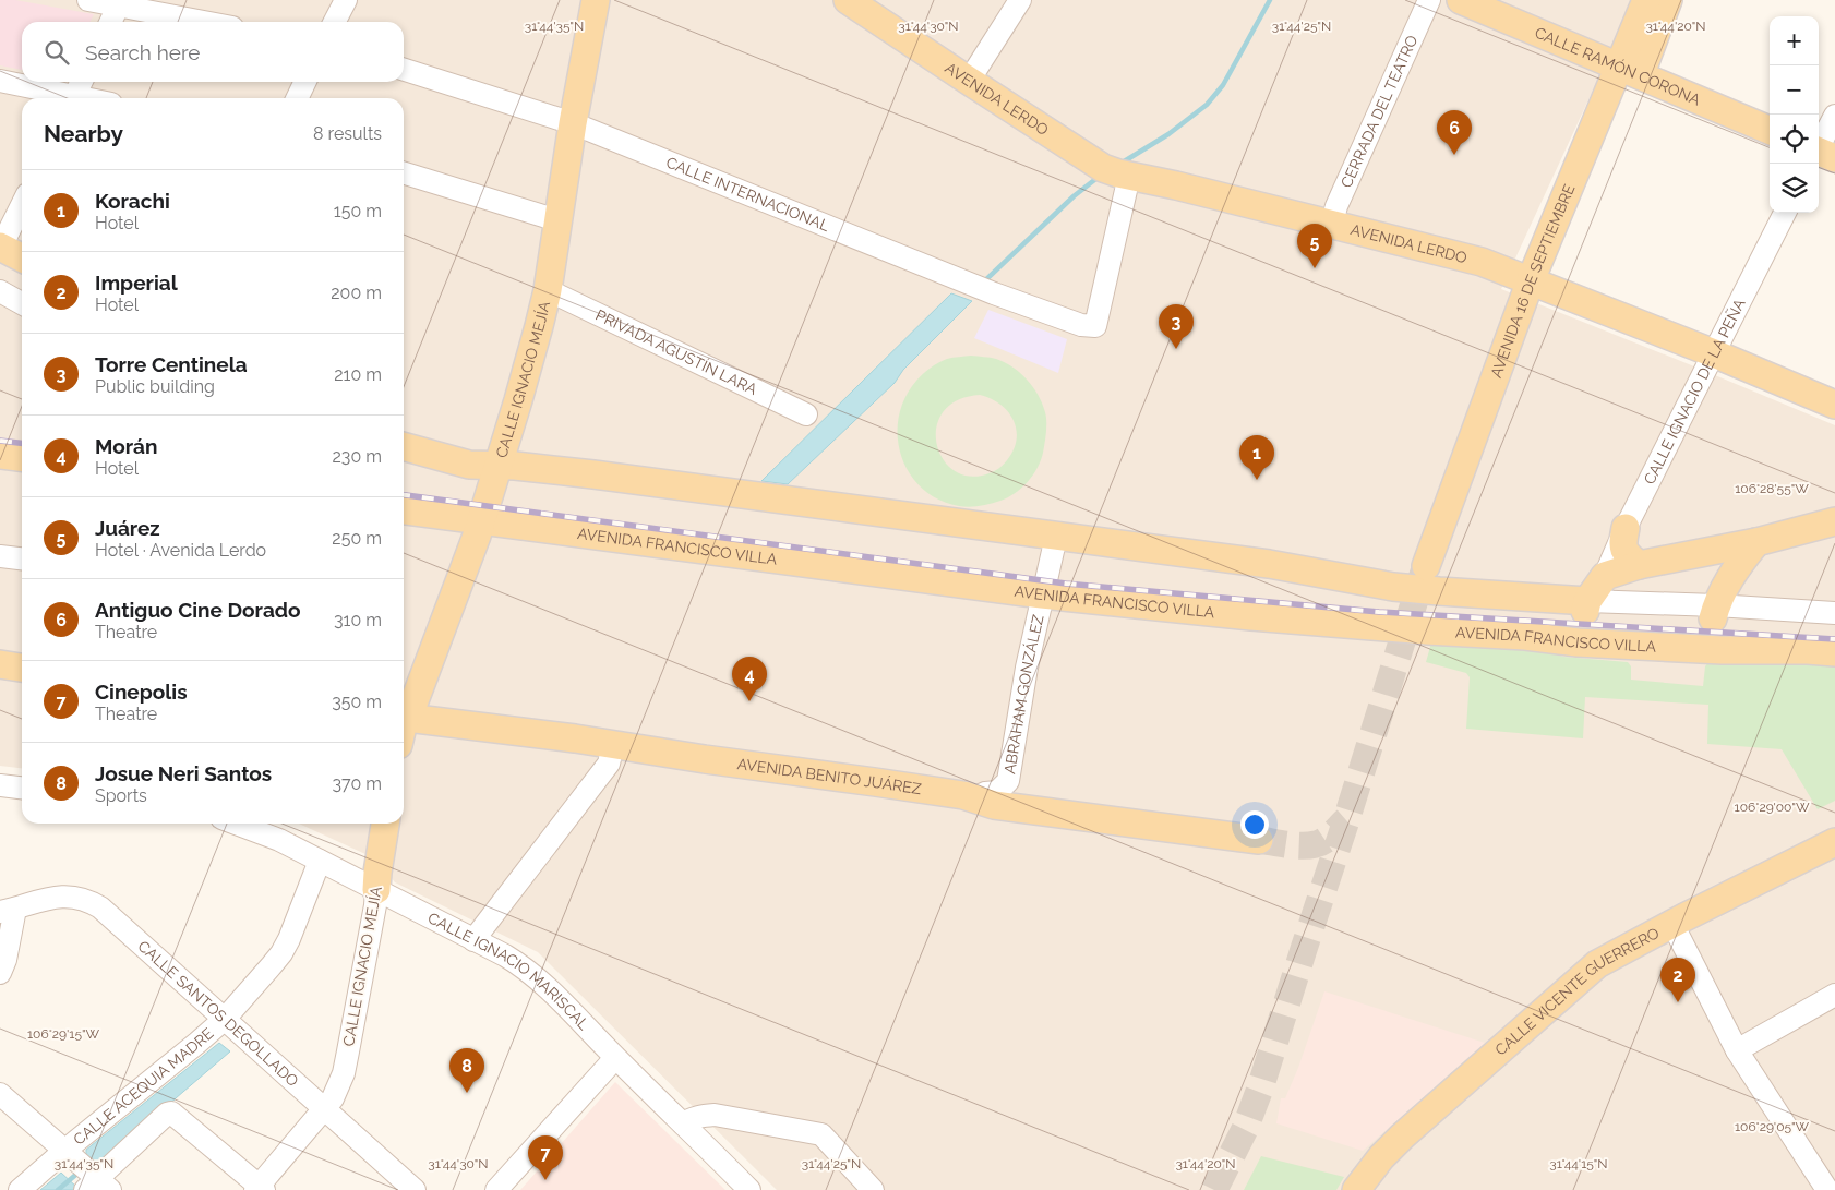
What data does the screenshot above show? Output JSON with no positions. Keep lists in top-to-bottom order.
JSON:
{
  "streets": {
    "main road": [
      "CALLE RAMÓN CORONA",
      "AVENIDA LERDO",
      "AVENIDA 16 DE SEPTIEMBRE",
      "CALLE IGNACIO MEJÍA",
      "AVENIDA FRANCISCO VILLA",
      "AVENIDA BENITO JUÁREZ",
      "CALLE VICENTE GUERRERO"
    ],
    "street": [
      "CERRADA DEL TEATRO",
      "CALLE INTERNACIONAL",
      "PRIVADA AGUSTÍN LARA",
      "CALLE IGNACIO DE LA PEÑA",
      "ABRAHAM GONZÁLEZ",
      "CALLE IGNACIO MARISCAL",
      "CALLE SANTOS DEGOLLADO",
      "CALLE ACEQUIA MADRE"
    ]
  },
  "crossings": [
    ["CALLE RAMÓN CORONA", "AVENIDA 16 DE SEPTIEMBRE"],
    ["AVENIDA LERDO", "CERRADA DEL TEATRO"],
    ["AVENIDA LERDO", "CALLE INTERNACIONAL"],
    ["AVENIDA LERDO", "AVENIDA 16 DE SEPTIEMBRE"],
    ["AVENIDA LERDO", "CALLE IGNACIO DE LA PEÑA"],
    ["CALLE INTERNACIONAL", "CALLE IGNACIO MEJÍA"],
    ["PRIVADA AGUSTÍN LARA", "CALLE IGNACIO MEJÍA"],
    ["CALLE IGNACIO MEJÍA", "AVENIDA FRANCISCO VILLA"],
    ["CALLE IGNACIO MEJÍA", "CALLE IGNACIO MARISCAL"],
    ["CALLE IGNACIO MEJÍA", "CALLE SANTOS DEGOLLADO"],
    ["AVENIDA FRANCISCO VILLA", "ABRAHAM GONZÁLEZ"],
    ["ABRAHAM GONZÁLEZ", "AVENIDA BENITO JUÁREZ"],
    ["CALLE IGNACIO MARISCAL", "CALLE ACEQUIA MADRE"],
    ["CALLE SANTOS DEGOLLADO", "CALLE ACEQUIA MADRE"]
  ],
  "page": {
    "map_buttons": ["+", "−"],
    "search": "Search here",
    "heading": ["Nearby", "8 results"],
    "pins": [
      "6",
      "5",
      "3",
      "1",
      "4",
      "2",
      "8",
      "7"
    ],
    "list": [
      {
        "mark": "1",
        "name": "Korachi",
        "note": "Hotel",
        "value": "150 m"
      },
      {
        "mark": "2",
        "name": "Imperial",
        "note": "Hotel",
        "value": "200 m"
      },
      {
        "mark": "3",
        "name": "Torre Centinela",
        "note": "Public building",
        "value": "210 m"
      },
      {
        "mark": "4",
        "name": "Morán",
        "note": "Hotel",
        "value": "230 m"
      },
      {
        "mark": "5",
        "name": "Juárez",
        "note": "Hotel · Avenida Lerdo",
        "value": "250 m"
      },
      {
        "mark": "6",
        "name": "Antiguo Cine Dorado",
        "note": "Theatre",
        "value": "310 m"
      },
      {
        "mark": "7",
        "name": "Cinepolis",
        "note": "Theatre",
        "value": "350 m"
      },
      {
        "mark": "8",
        "name": "Josue Neri Santos",
        "note": "Sports",
        "value": "370 m"
      }
    ]
  },
  "coordinates": [
    "31°44'35\"N",
    "31°44'30\"N",
    "31°44'25\"N",
    "31°44'20\"N",
    "106°28'55\"W",
    "106°29'00\"W",
    "106°29'15\"W",
    "106°29'05\"W",
    "31°44'15\"N"
  ]
}
